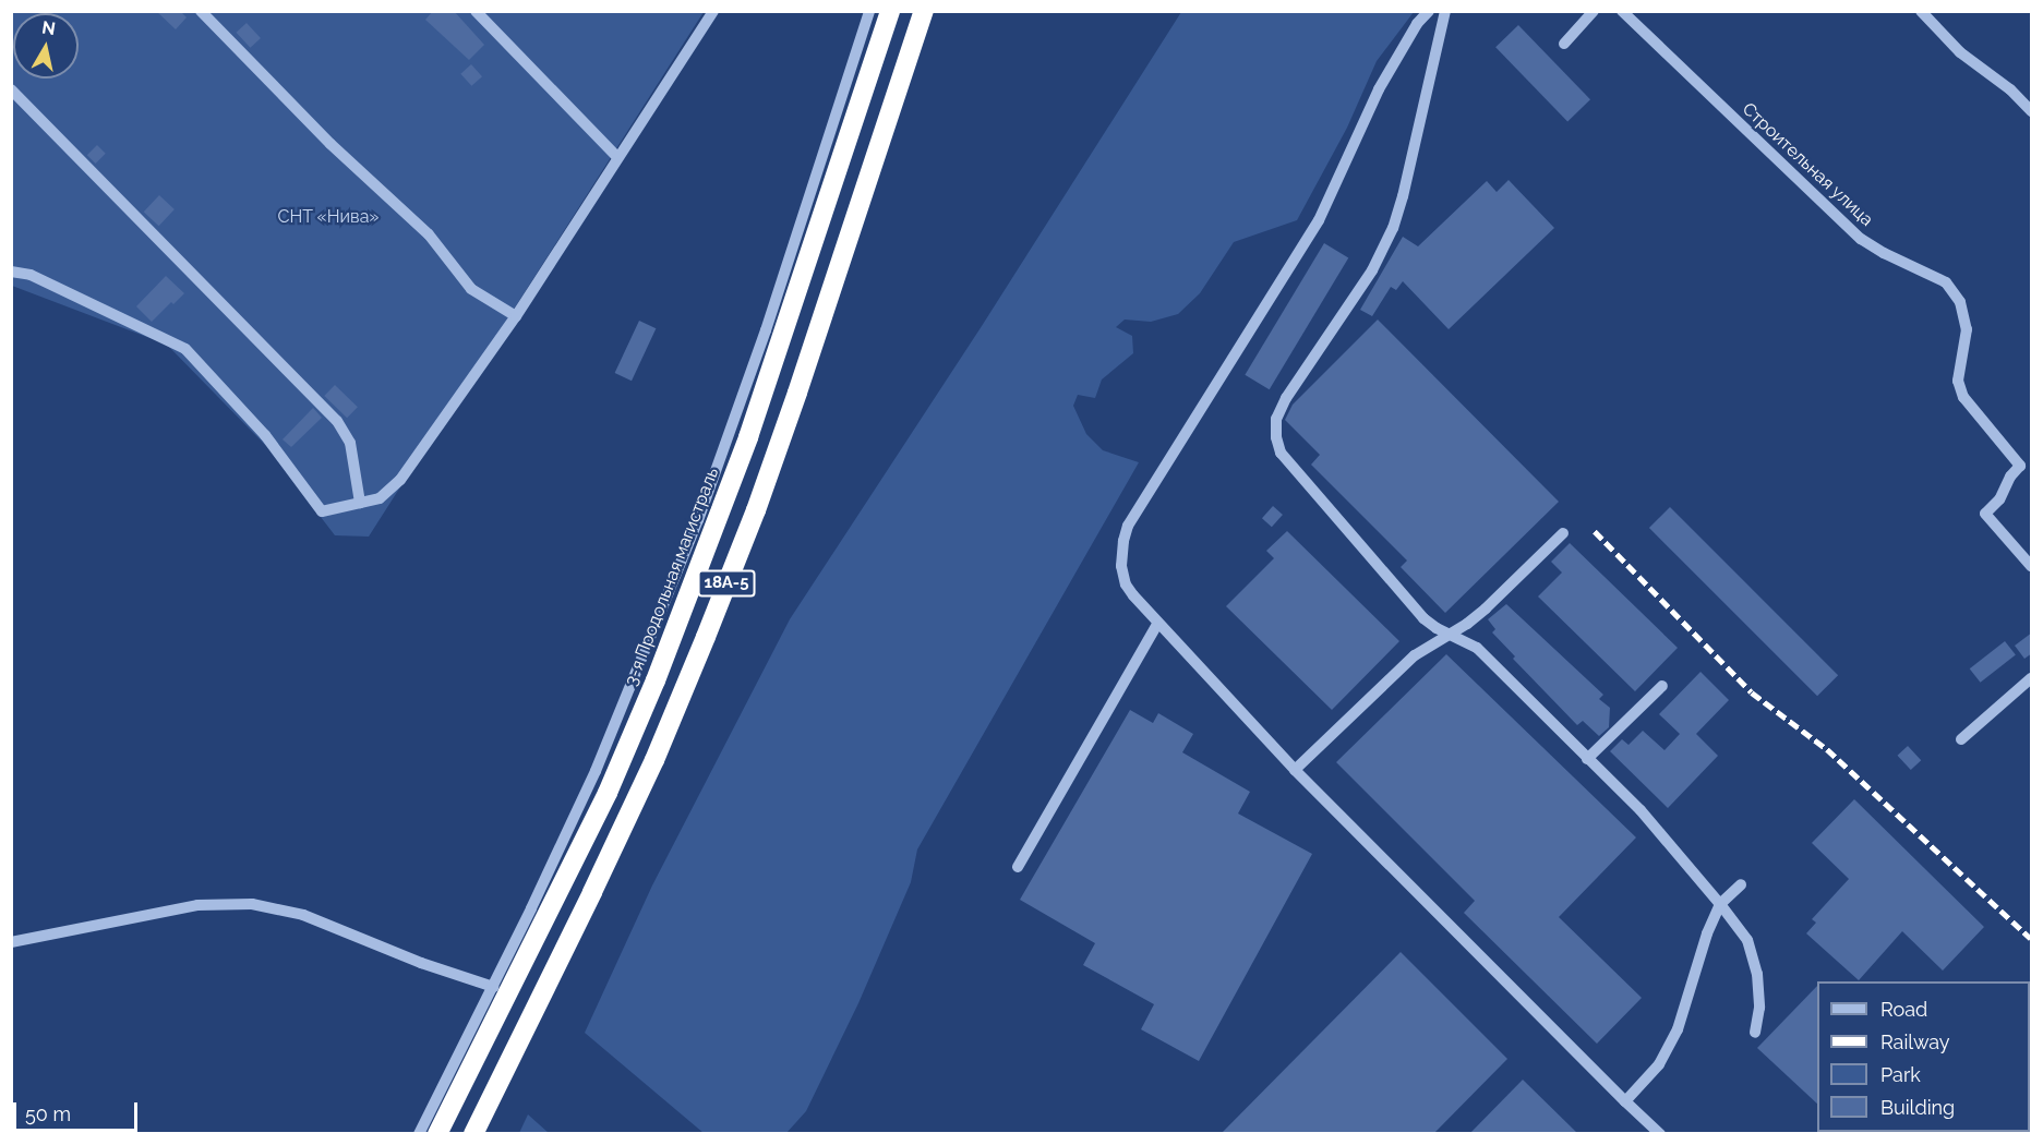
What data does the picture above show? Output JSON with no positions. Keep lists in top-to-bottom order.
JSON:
{
  "streets": {
    "highway": ["3-я Продольная магистраль", "18А-5"],
    "street": ["Строительная улица"]
  },
  "parks": ["СНТ «Нива»"],
  "legend": [
    "Road",
    "Railway",
    "Park",
    "Building"
  ],
  "scale_bar": "50 m",
  "north": "top"
}
